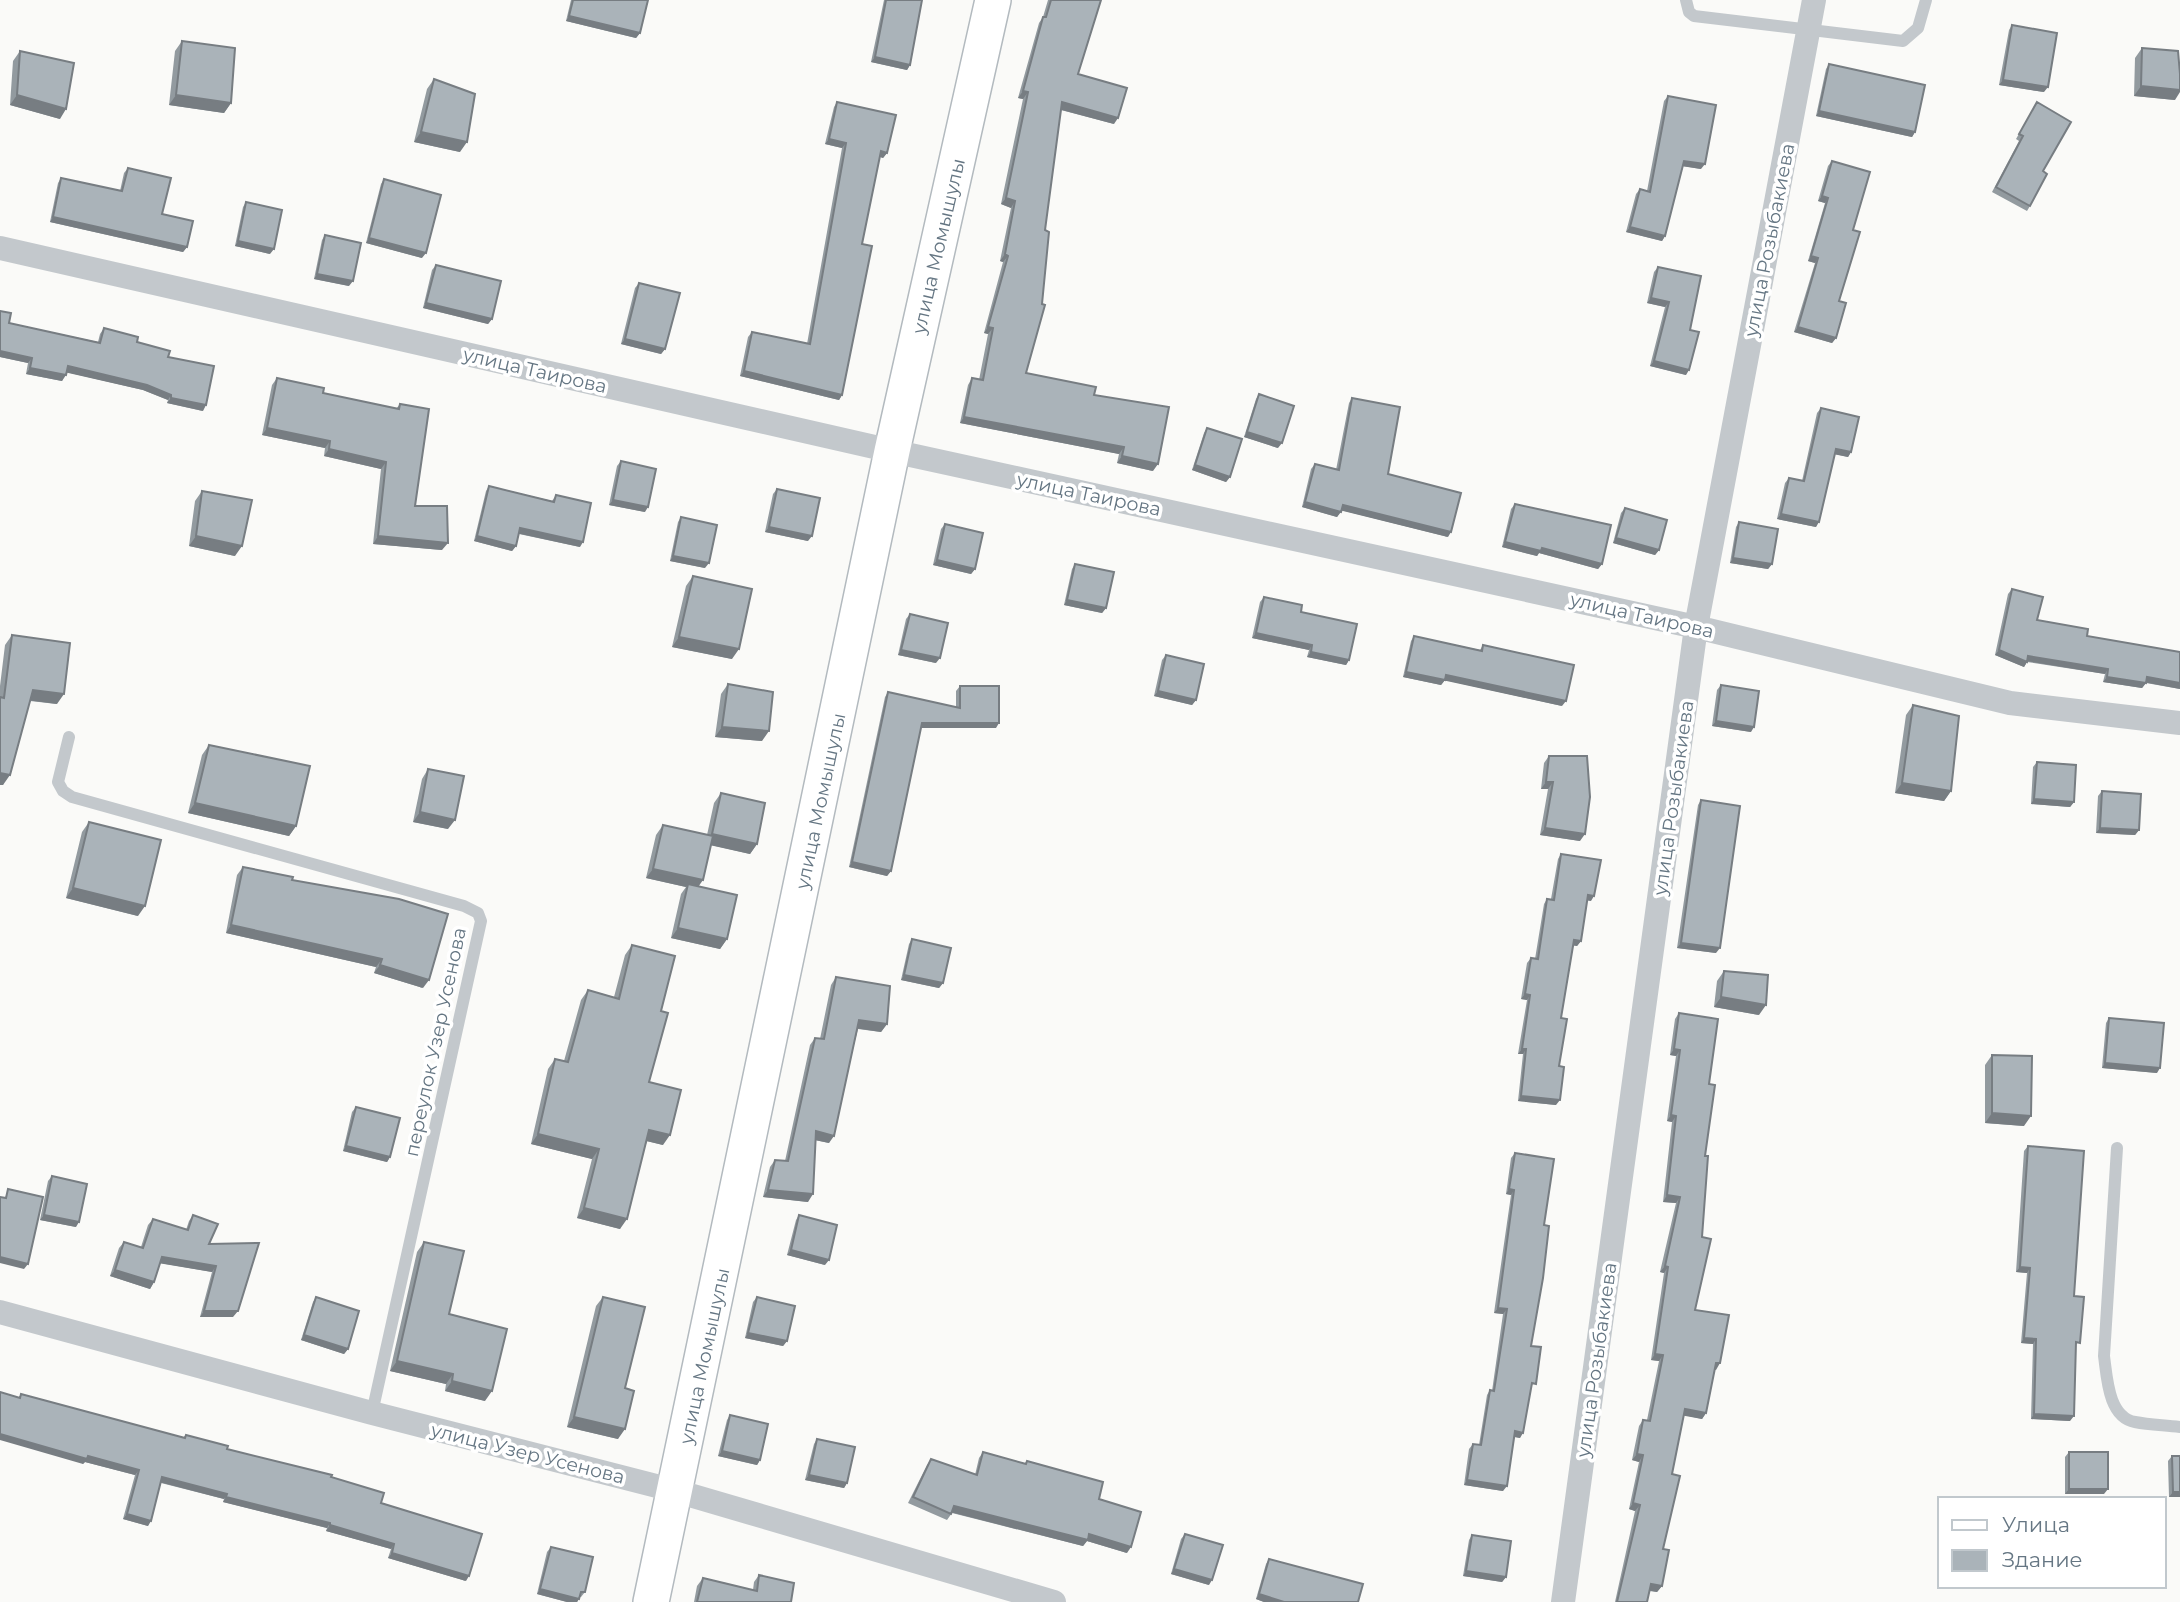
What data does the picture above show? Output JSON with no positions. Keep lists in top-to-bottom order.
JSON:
{
  "streets": {
    "street": [
      "улица Розыбакиева",
      "улица Момышулы",
      "улица Таирова",
      "улица Узер Усенова"
    ],
    "lane": ["переулок Узер Усенова"]
  },
  "crossings": [
    ["улица Розыбакиева", "улица Таирова"],
    ["улица Момышулы", "улица Таирова"],
    ["улица Момышулы", "улица Узер Усенова"],
    ["переулок Узер Усенова", "улица Узер Усенова"]
  ],
  "legend": ["Улица", "Здание"]
}
